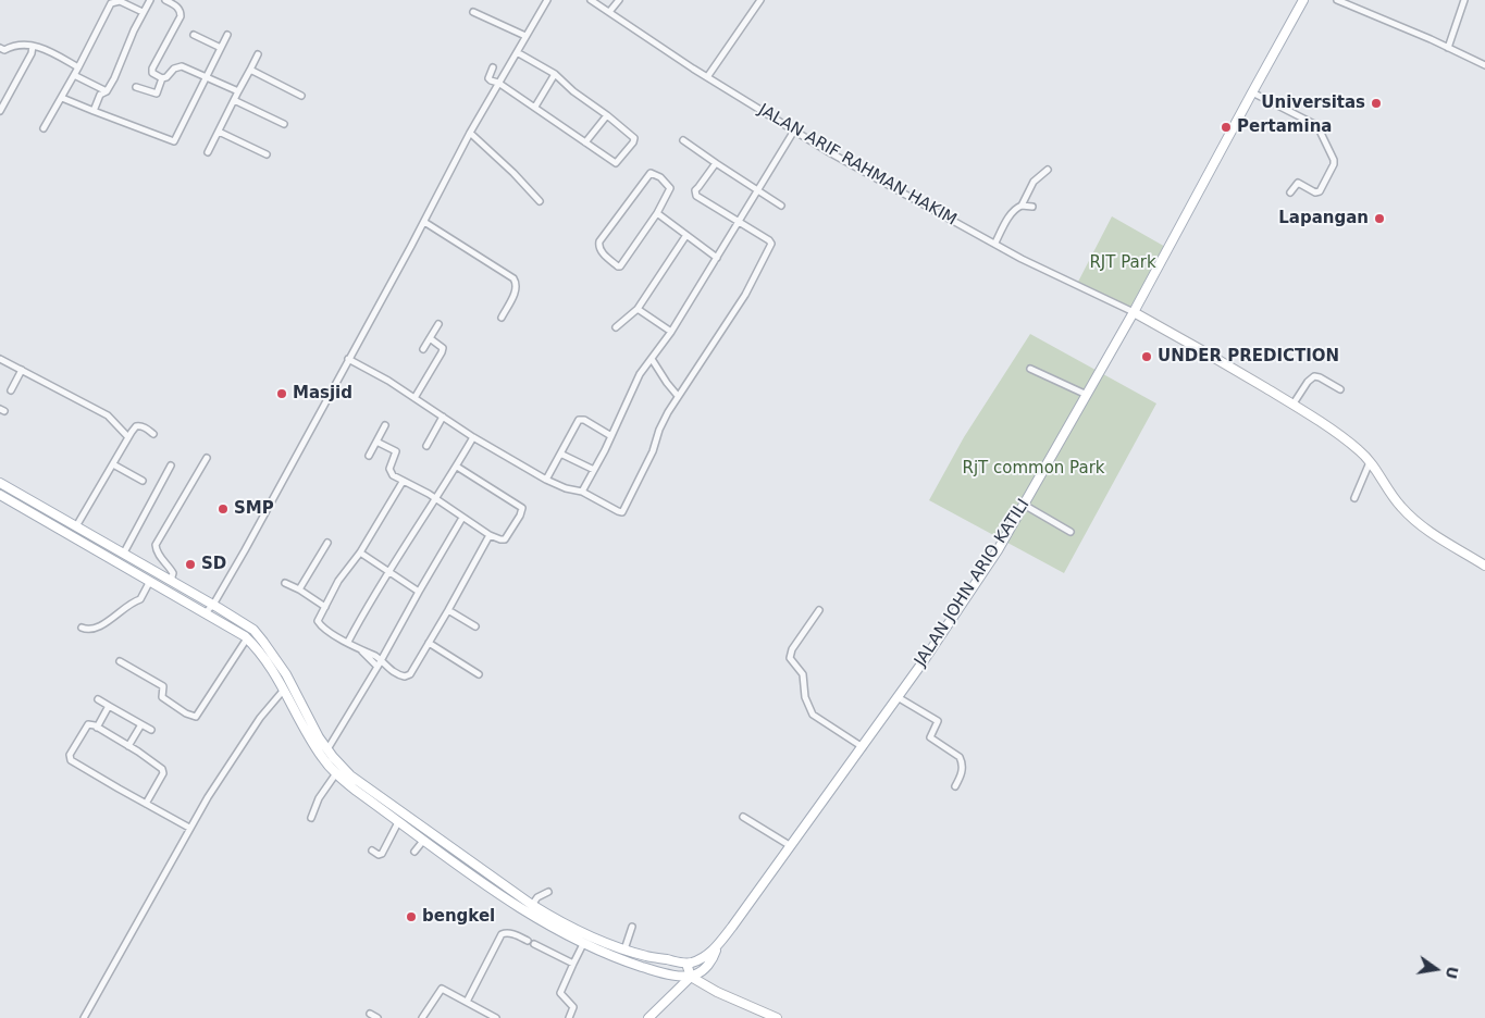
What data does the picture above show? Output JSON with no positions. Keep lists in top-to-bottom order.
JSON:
{
  "streets": {
    "main road": ["JALAN JOHN ARIO KATILI"],
    "street": ["JALAN ARIF RAHMAN HAKIM"]
  },
  "crossings": [
    ["JALAN ARIF RAHMAN HAKIM", "JALAN JOHN ARIO KATILI"]
  ],
  "parks": ["RJT Park", "RjT common Park"],
  "places": [
    "Universitas",
    "Pertamina",
    "Lapangan",
    "UNDER PREDICTION",
    "Masjid",
    "SMP",
    "SD",
    "bengkel"
  ],
  "north": "right"
}
